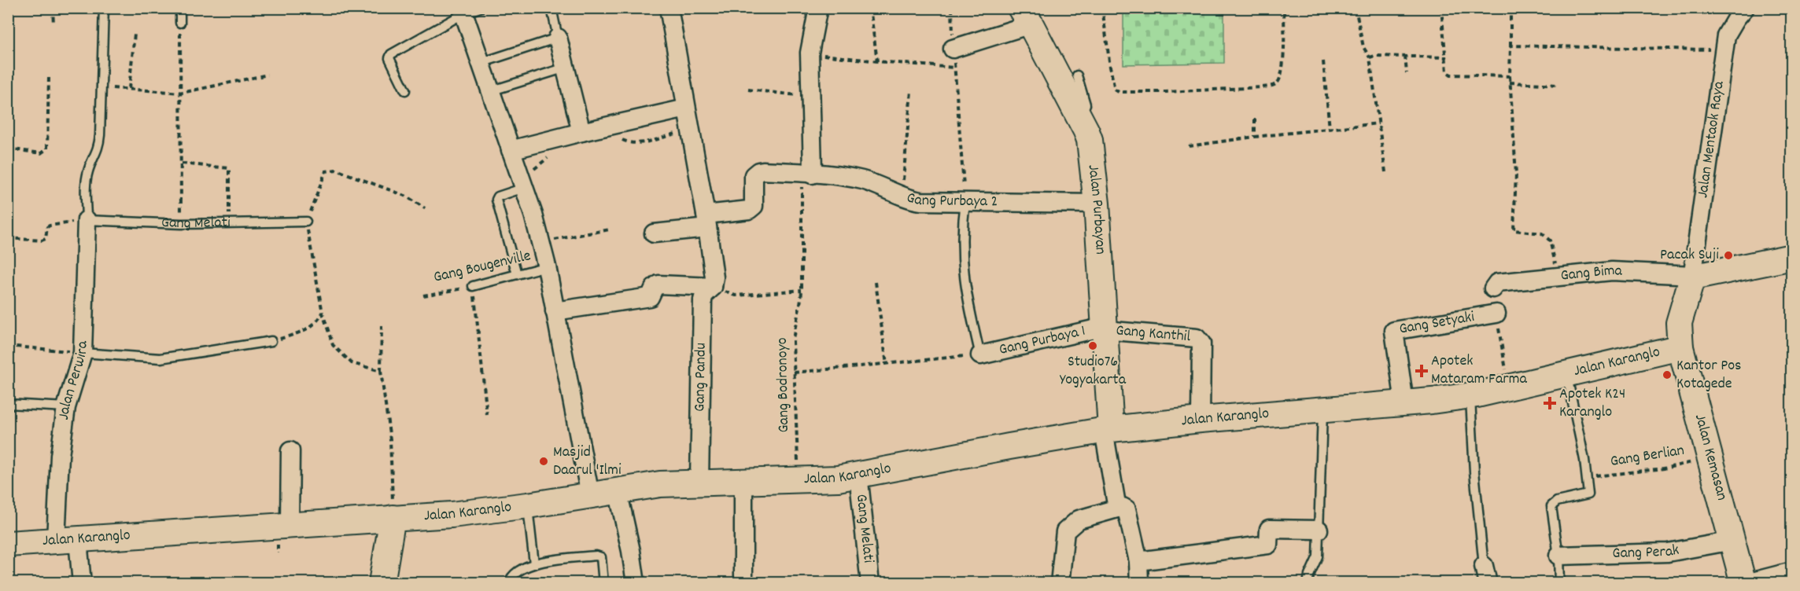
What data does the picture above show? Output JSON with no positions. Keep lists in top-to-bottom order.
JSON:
{
  "streets": {
    "street": [
      "Jalan Mentaok Raya",
      "Gang Purbaya 2",
      "Jalan Purbayan",
      "Gang Melati",
      "Gang Bima",
      "Gang Setyaki",
      "Gang Kanthil",
      "Gang Purbaya 1",
      "Jalan Karanglo",
      "Gang Pandu",
      "Jalan Perwira",
      "Jalan Kemasan",
      "Gang Perak"
    ],
    "lane": ["Gang Bougenville"],
    "path": ["Gang Bodronoyo", "Gang Berlian"]
  },
  "crossings": [
    ["Jalan Mentaok Raya", "Gang Bima"],
    ["Jalan Mentaok Raya", "Jalan Kemasan"],
    ["Gang Purbaya 2", "Jalan Purbayan"],
    ["Gang Purbaya 2", "Gang Bodronoyo"],
    ["Jalan Purbayan", "Gang Kanthil"],
    ["Jalan Purbayan", "Gang Purbaya 1"],
    ["Jalan Purbayan", "Jalan Karanglo"],
    ["Gang Melati", "Jalan Karanglo"],
    ["Gang Melati", "Jalan Perwira"],
    ["Gang Bima", "Jalan Kemasan"],
    ["Gang Setyaki", "Jalan Karanglo"],
    ["Gang Kanthil", "Gang Purbaya 1"],
    ["Gang Kanthil", "Jalan Karanglo"],
    ["Jalan Karanglo", "Gang Pandu"],
    ["Jalan Karanglo", "Jalan Perwira"],
    ["Jalan Karanglo", "Gang Bodronoyo"],
    ["Jalan Karanglo", "Jalan Kemasan"],
    ["Gang Berlian", "Jalan Kemasan"],
    ["Jalan Kemasan", "Gang Perak"]
  ],
  "places": {
    "other": [
      "Pacak Suji",
      "Studio76 Yogyakarta",
      "Kantor Pos Kotagede",
      "Masjid Daarul 'Ilmi"
    ],
    "health": ["Apotek Mataram Farma", "Apotek K24 Karanglo"]
  }
}
